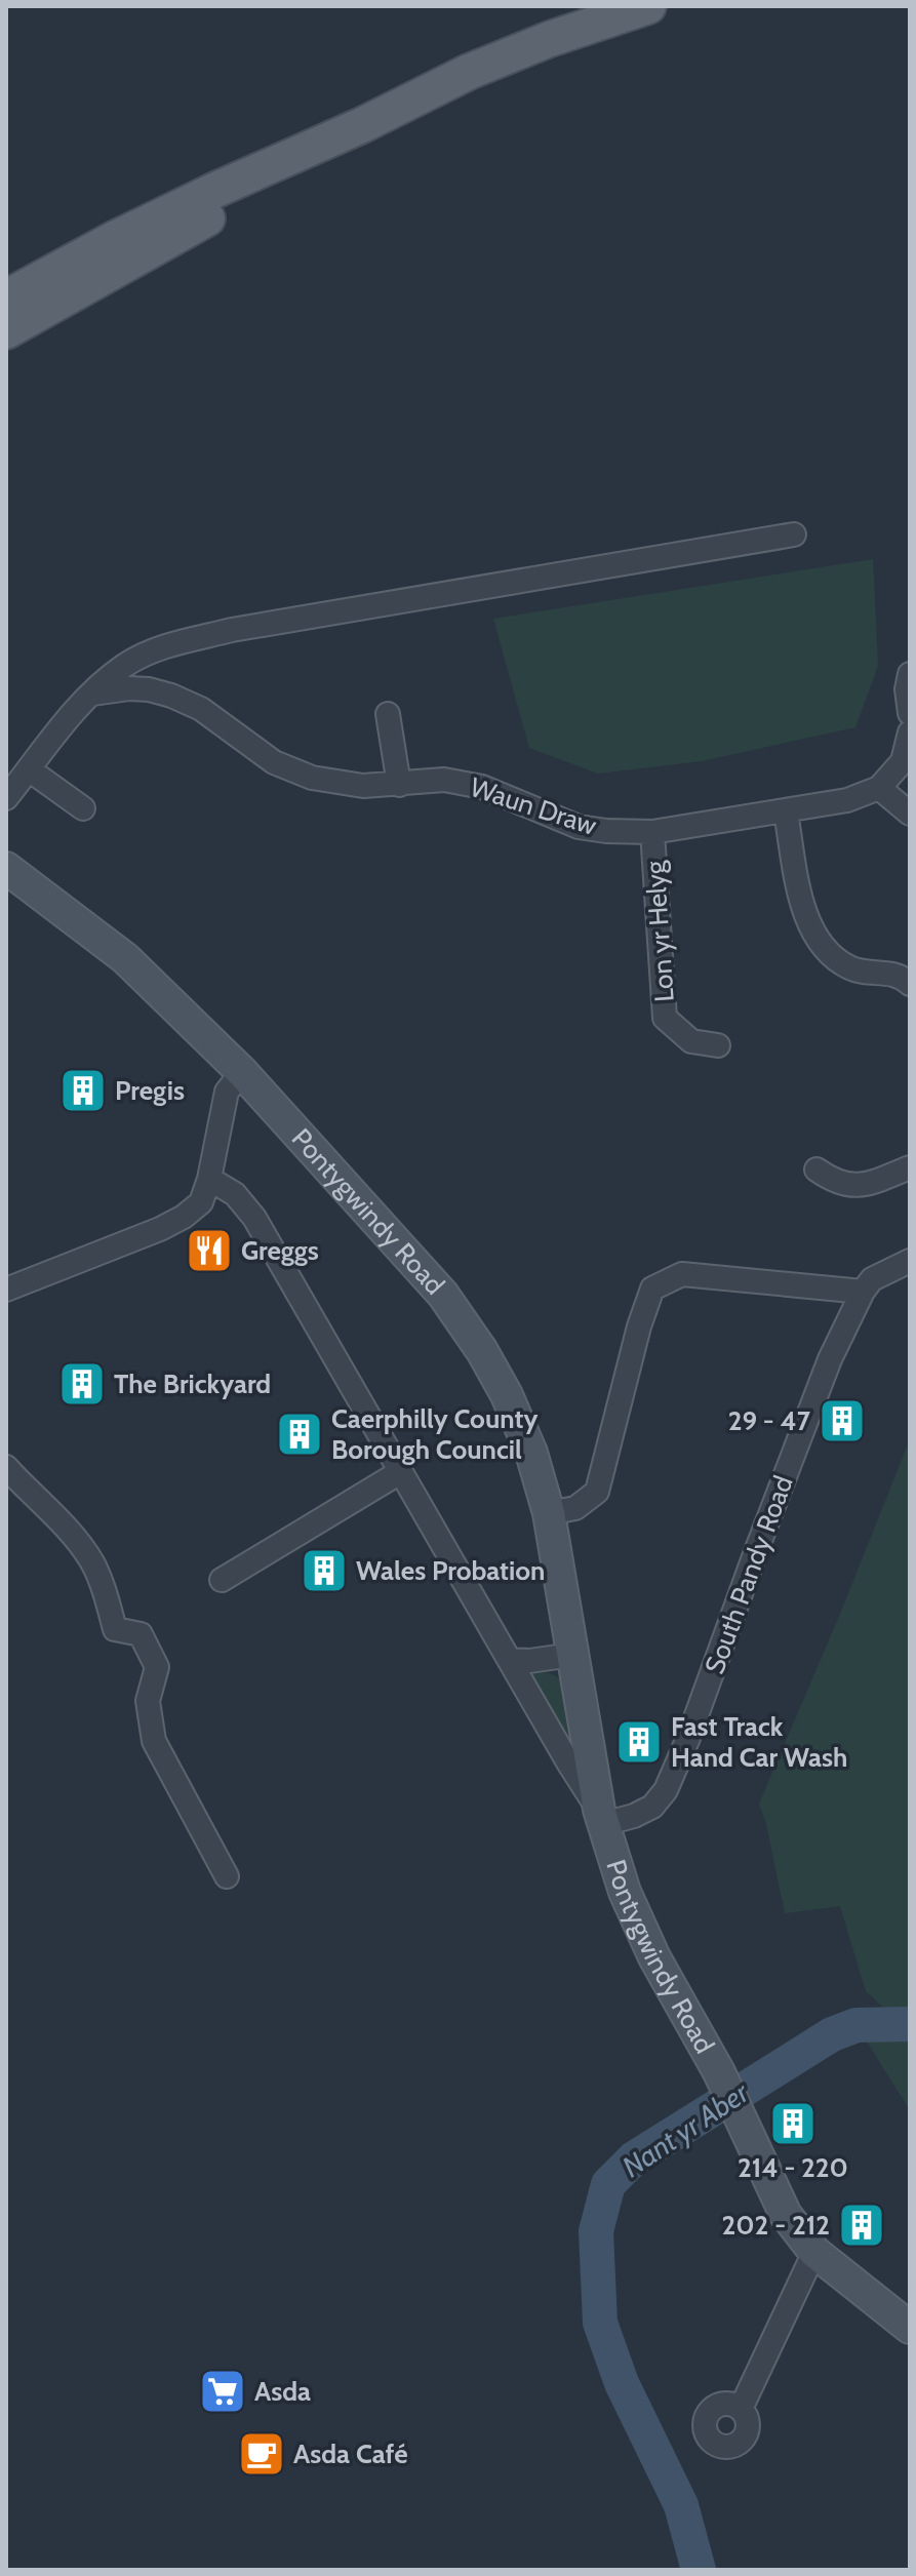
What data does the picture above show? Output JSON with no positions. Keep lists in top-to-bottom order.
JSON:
{
  "streets": {
    "main road": ["Pontygwindy Road"],
    "street": ["Waun Draw", "Lon yr Helyg", "South Pandy Road"]
  },
  "crossings": [
    ["Waun Draw", "Lon yr Helyg"],
    ["Pontygwindy Road", "South Pandy Road"]
  ],
  "water": ["Nant yr Aber"],
  "places": {
    "building": [
      "Pregis",
      "The Brickyard",
      "29 - 47",
      "Caerphilly County Borough Council",
      "Wales Probation",
      "Fast Track Hand Car Wash",
      "214 - 220",
      "202 - 212"
    ],
    "restaurant": ["Greggs"],
    "supermarket": ["Asda"],
    "cafe": ["Asda Café"]
  }
}
